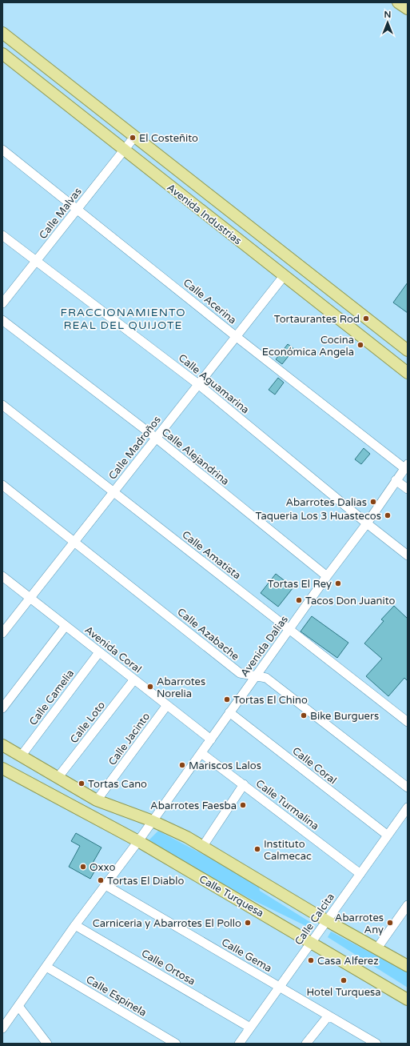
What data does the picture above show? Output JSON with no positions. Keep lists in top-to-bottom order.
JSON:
{
  "streets": {
    "main road": ["Avenida Industrias", "Calle Turquesa"],
    "street": [
      "Calle Malvas",
      "Calle Acerina",
      "Calle Aguamarina",
      "Calle Madroños",
      "Calle Alejandrina",
      "Calle Amatista",
      "Calle Azabache",
      "Avenida Dalias",
      "Avenida Coral",
      "Calle Camelia",
      "Calle Loto",
      "Calle Jacinto",
      "Calle Coral",
      "Calle Turmalina",
      "Calle Calcita",
      "Calle Gema",
      "Calle Ortosa",
      "Calle Espinela"
    ]
  },
  "crossings": [
    ["Calle Malvas", "Avenida Industrias"],
    ["Calle Malvas", "Calle Acerina"],
    ["Calle Malvas", "Calle Aguamarina"],
    ["Avenida Industrias", "Calle Madroños"],
    ["Calle Acerina", "Calle Madroños"],
    ["Calle Acerina", "Avenida Dalias"],
    ["Calle Aguamarina", "Calle Madroños"],
    ["Calle Aguamarina", "Avenida Dalias"],
    ["Calle Madroños", "Calle Alejandrina"],
    ["Calle Madroños", "Calle Amatista"],
    ["Calle Madroños", "Calle Azabache"],
    ["Calle Madroños", "Avenida Coral"],
    ["Calle Alejandrina", "Avenida Dalias"],
    ["Calle Amatista", "Avenida Dalias"],
    ["Calle Azabache", "Avenida Dalias"],
    ["Avenida Dalias", "Avenida Coral"],
    ["Avenida Dalias", "Calle Coral"],
    ["Avenida Dalias", "Calle Turmalina"],
    ["Avenida Dalias", "Calle Turquesa"],
    ["Avenida Dalias", "Calle Gema"],
    ["Avenida Dalias", "Calle Ortosa"],
    ["Avenida Dalias", "Calle Espinela"],
    ["Avenida Coral", "Calle Camelia"],
    ["Avenida Coral", "Calle Loto"],
    ["Avenida Coral", "Calle Jacinto"],
    ["Calle Coral", "Calle Calcita"],
    ["Calle Turmalina", "Calle Calcita"],
    ["Calle Turquesa", "Calle Calcita"],
    ["Calle Calcita", "Calle Gema"],
    ["Calle Calcita", "Calle Ortosa"]
  ],
  "districts": ["FRACCIONAMIENTO REAL DEL QUIJOTE"],
  "places": [
    "El Costeñito",
    "Tortaurantes Rod",
    "Cocina Económica Angela",
    "Abarrotes Dalias",
    "Taqueria Los 3 Huastecos",
    "Tortas El Rey",
    "Tacos Don Juanito",
    "Abarrotes Norelia",
    "Tortas El Chino",
    "Bike Burguers",
    "Mariscos Lalos",
    "Tortas Cano",
    "Abarrotes Faesba",
    "Instituto Calmecac",
    "Oxxo",
    "Tortas El Diablo",
    "Carniceria y Abarrotes El Pollo",
    "Abarrotes Any",
    "Casa Alferez",
    "Hotel Turquesa"
  ],
  "north": "top"
}
